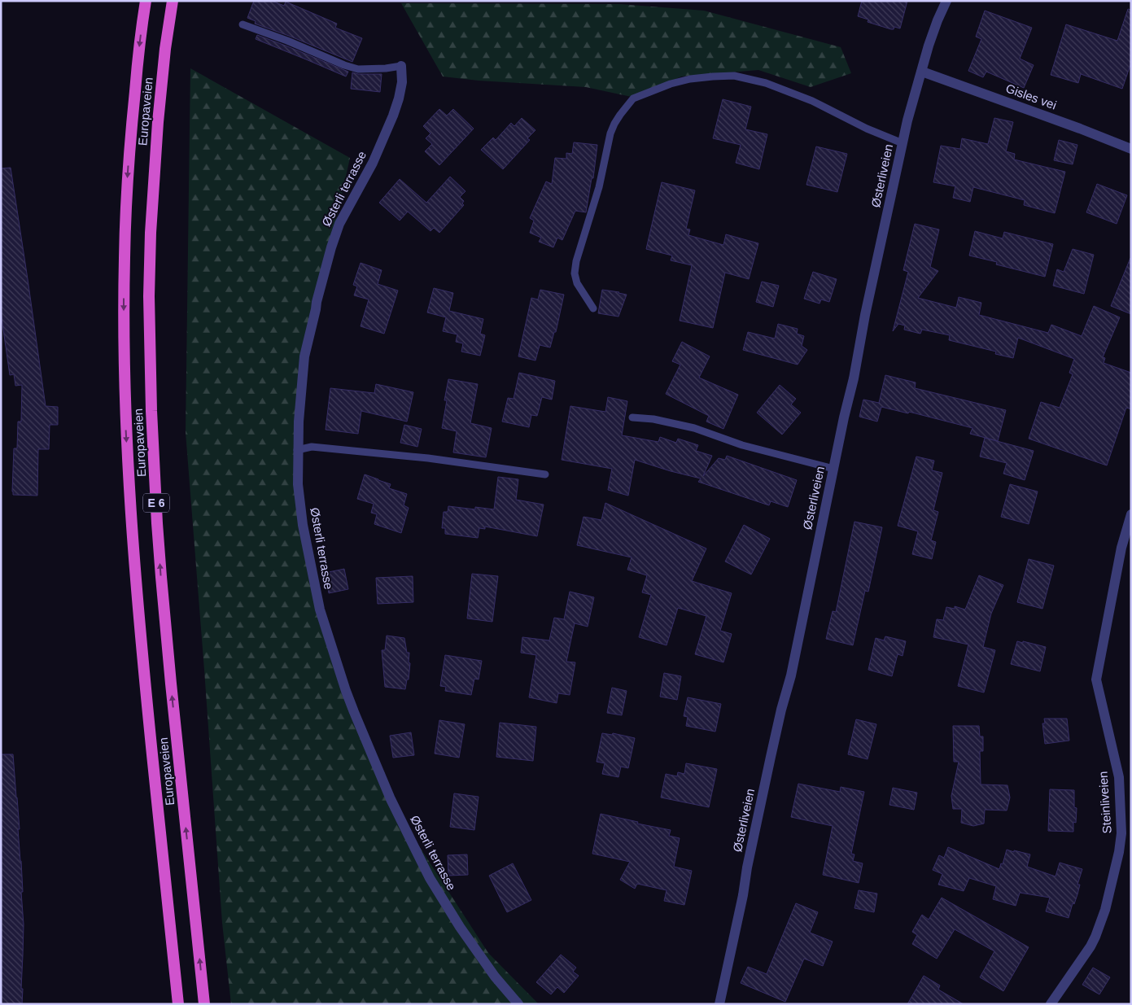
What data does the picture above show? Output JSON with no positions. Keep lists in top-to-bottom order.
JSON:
{
  "streets": {
    "highway": ["Europaveien", "E 6"],
    "street": [
      "Gisles vei",
      "Østerliveien",
      "Østerli terrasse",
      "Steinliveien"
    ]
  },
  "crossings": [
    ["Gisles vei", "Østerliveien"]
  ]
}
